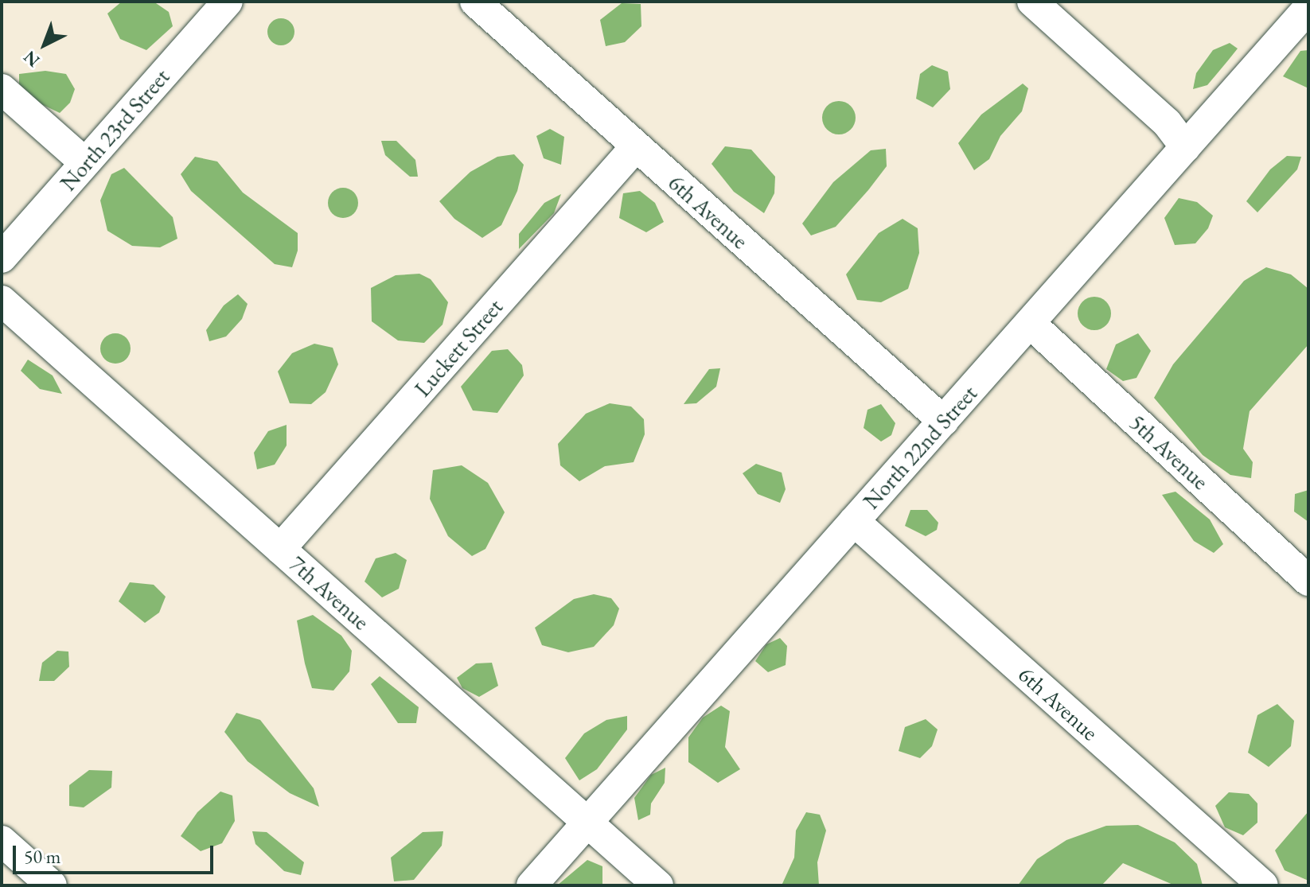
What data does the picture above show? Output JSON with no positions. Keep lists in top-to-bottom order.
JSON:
{
  "streets": {
    "street": [
      "North 23rd Street",
      "6th Avenue",
      "Luckett Street",
      "North 22nd Street",
      "5th Avenue",
      "7th Avenue"
    ]
  },
  "crossings": [
    ["6th Avenue", "Luckett Street"],
    ["6th Avenue", "North 22nd Street"],
    ["Luckett Street", "7th Avenue"],
    ["North 22nd Street", "5th Avenue"],
    ["North 22nd Street", "7th Avenue"]
  ],
  "scale_bar": "50 m",
  "north": "bottom left"
}
